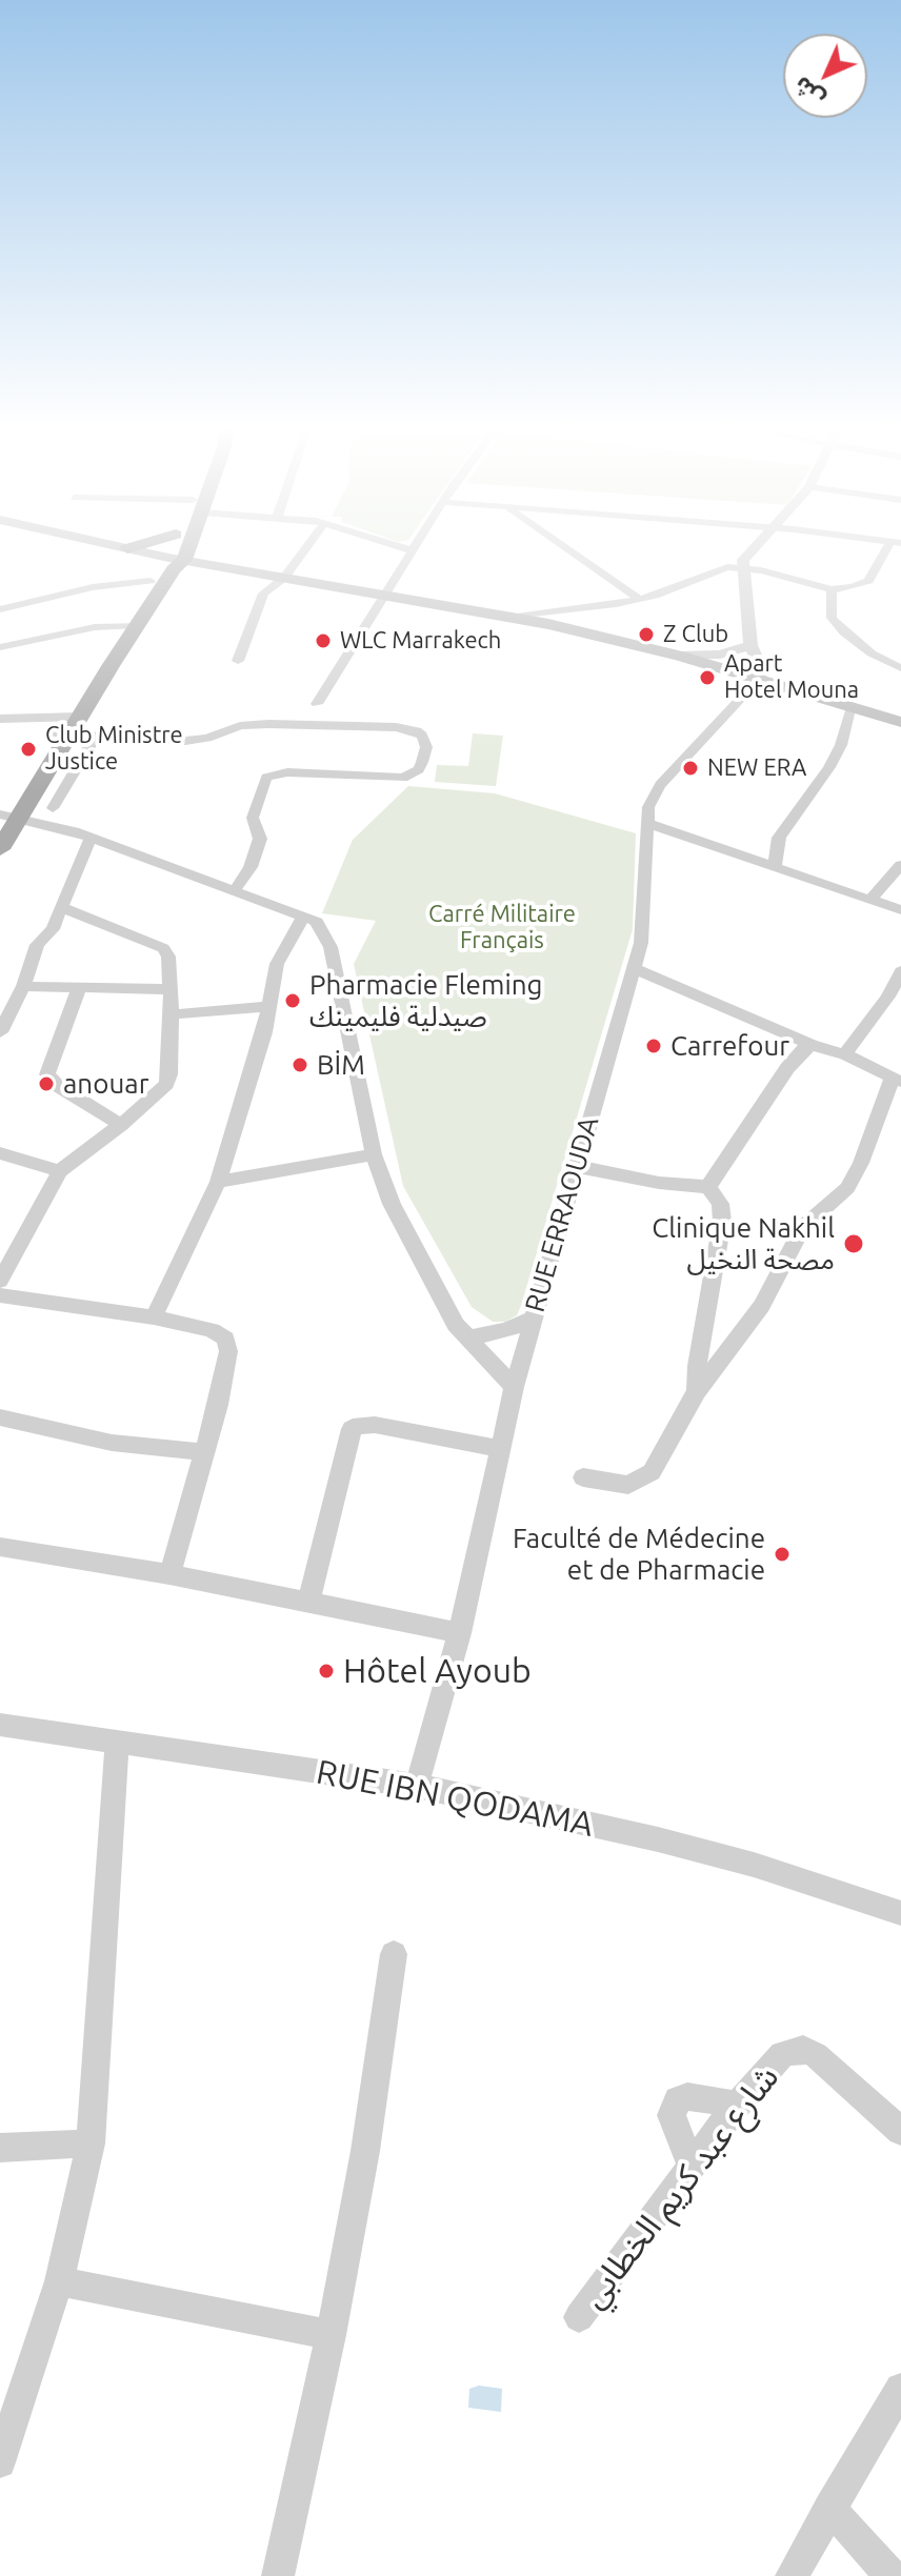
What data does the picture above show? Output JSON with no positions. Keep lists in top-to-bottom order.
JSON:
{
  "streets": {
    "street": ["RUE ERRAOUDA", "RUE IBN QODAMA", "شارع عبد كريم الخطابي"]
  },
  "crossings": [
    ["RUE ERRAOUDA", "RUE IBN QODAMA"]
  ],
  "parks": ["Carré Militaire Français"],
  "places": [
    "Z Club",
    "WLC Marrakech",
    "Apart Hotel Mouna",
    "Club Ministre Justice",
    "NEW ERA",
    "Pharmacie Fleming صيدلية فليمينك",
    "Carrefour",
    "BİM",
    "anouar",
    "Clinique Nakhil مصحة النخيل",
    "Faculté de Médecine et de Pharmacie",
    "Hôtel Ayoub"
  ],
  "north": "bottom left"
}
